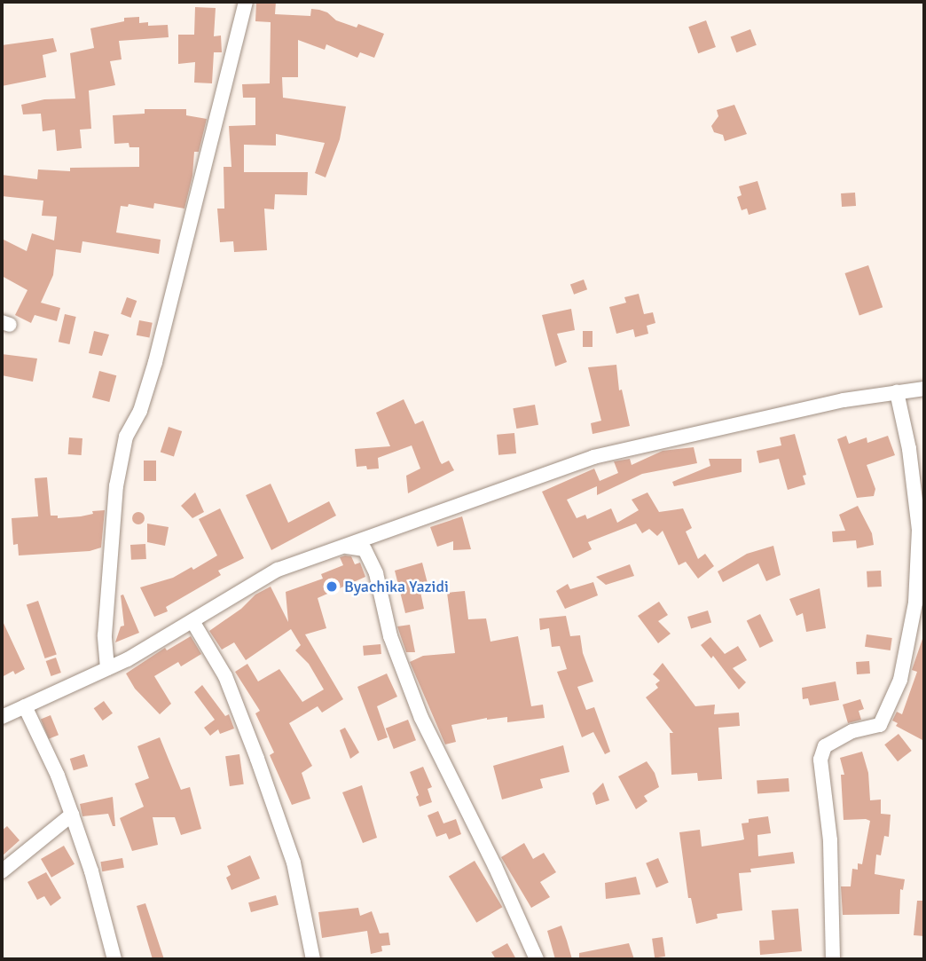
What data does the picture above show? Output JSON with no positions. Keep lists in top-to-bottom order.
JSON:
{
  "places": ["Byachika Yazidi"]
}
